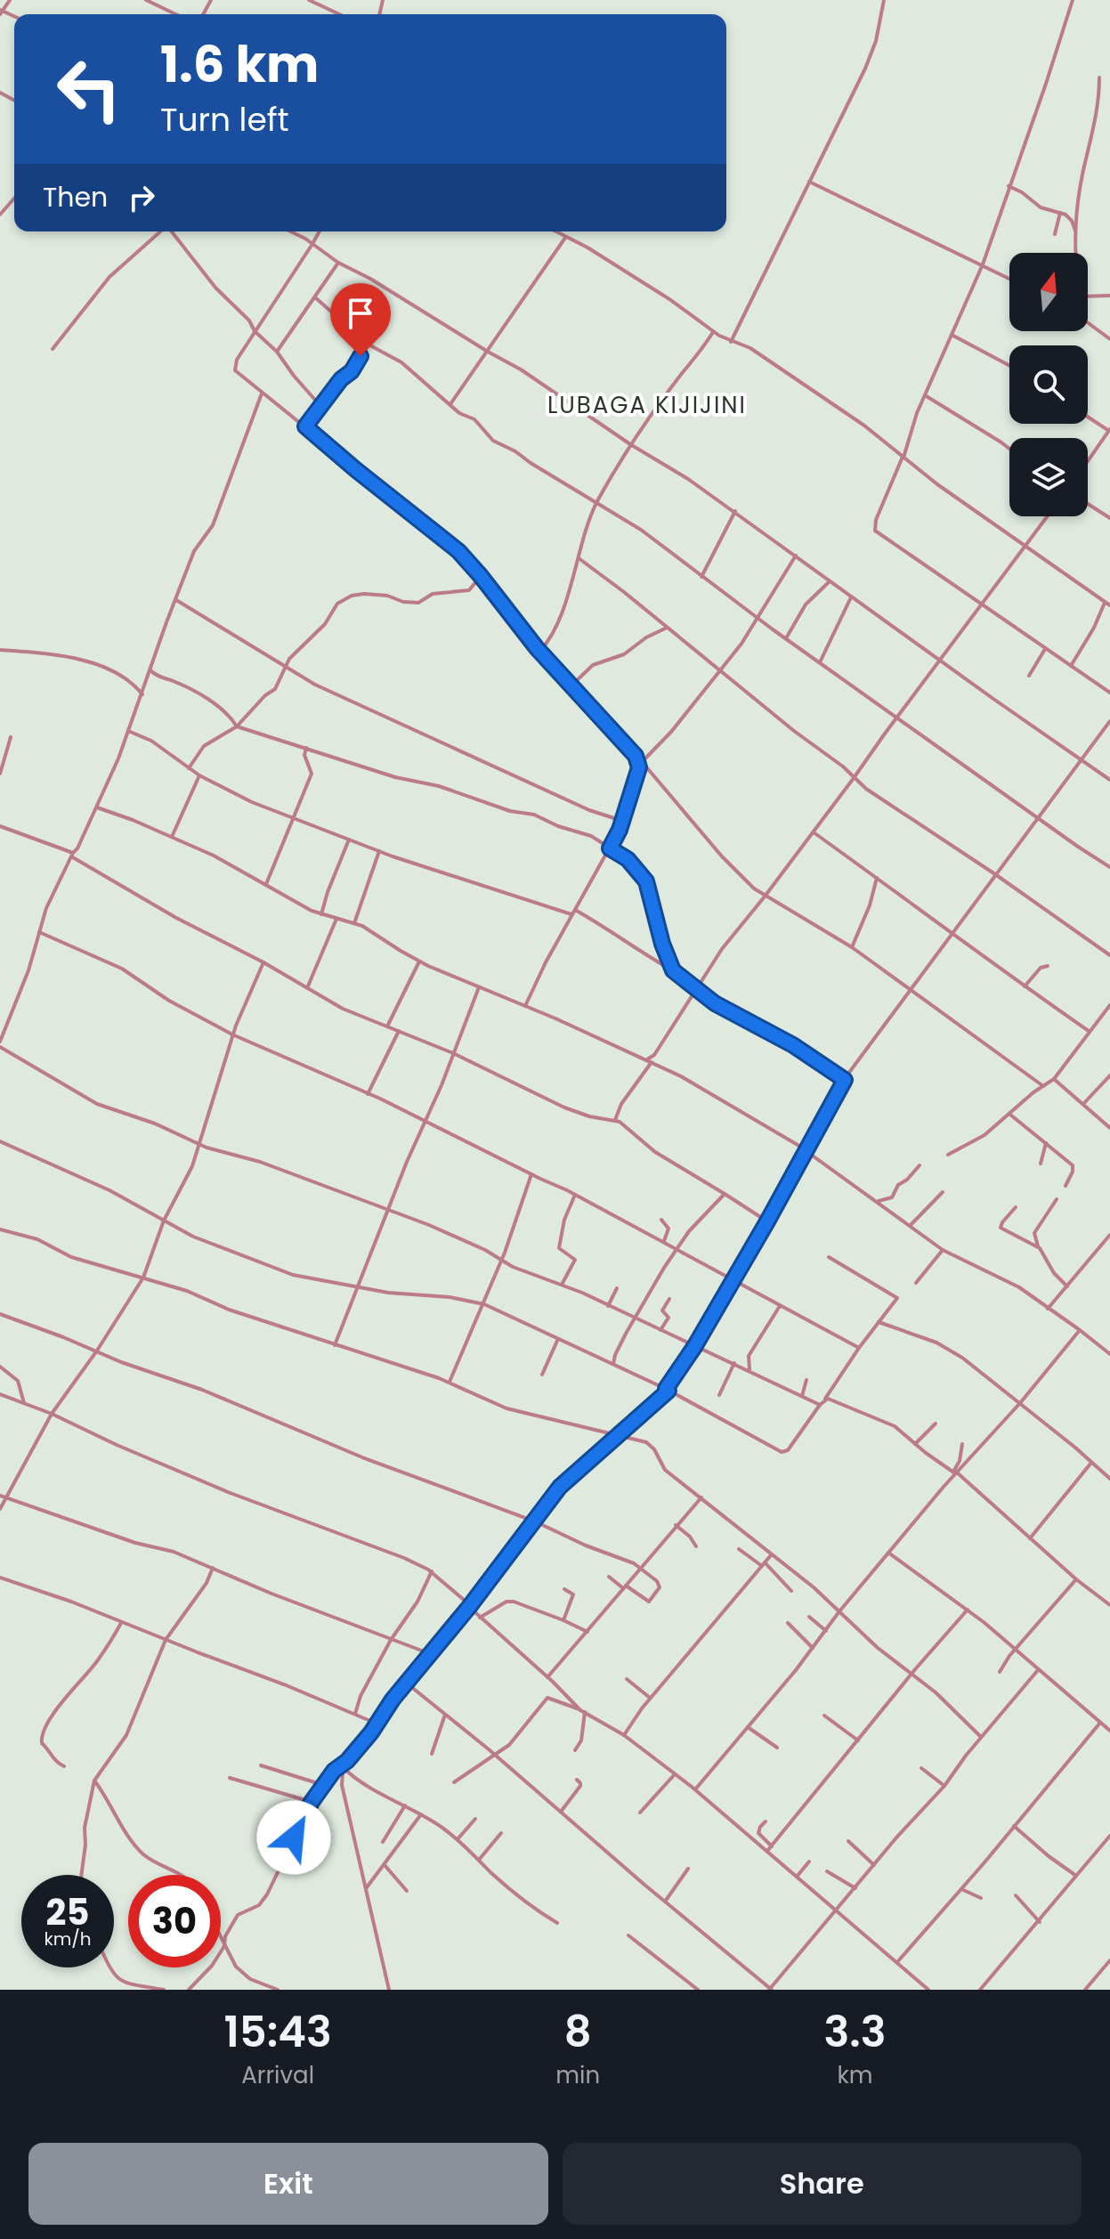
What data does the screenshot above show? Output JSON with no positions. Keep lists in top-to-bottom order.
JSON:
{
  "districts": ["LUBAGA KIJIJINI"],
  "north": "top",
  "page": {
    "turn": ["1.6 km", "Turn left"],
    "then": "Then",
    "speed": "25 km/h",
    "limit": "30",
    "eta": [
      "15:43",
      "Arrival",
      "8",
      "min",
      "3.3",
      "km"
    ],
    "buttons": ["Exit", "Share"]
  }
}
